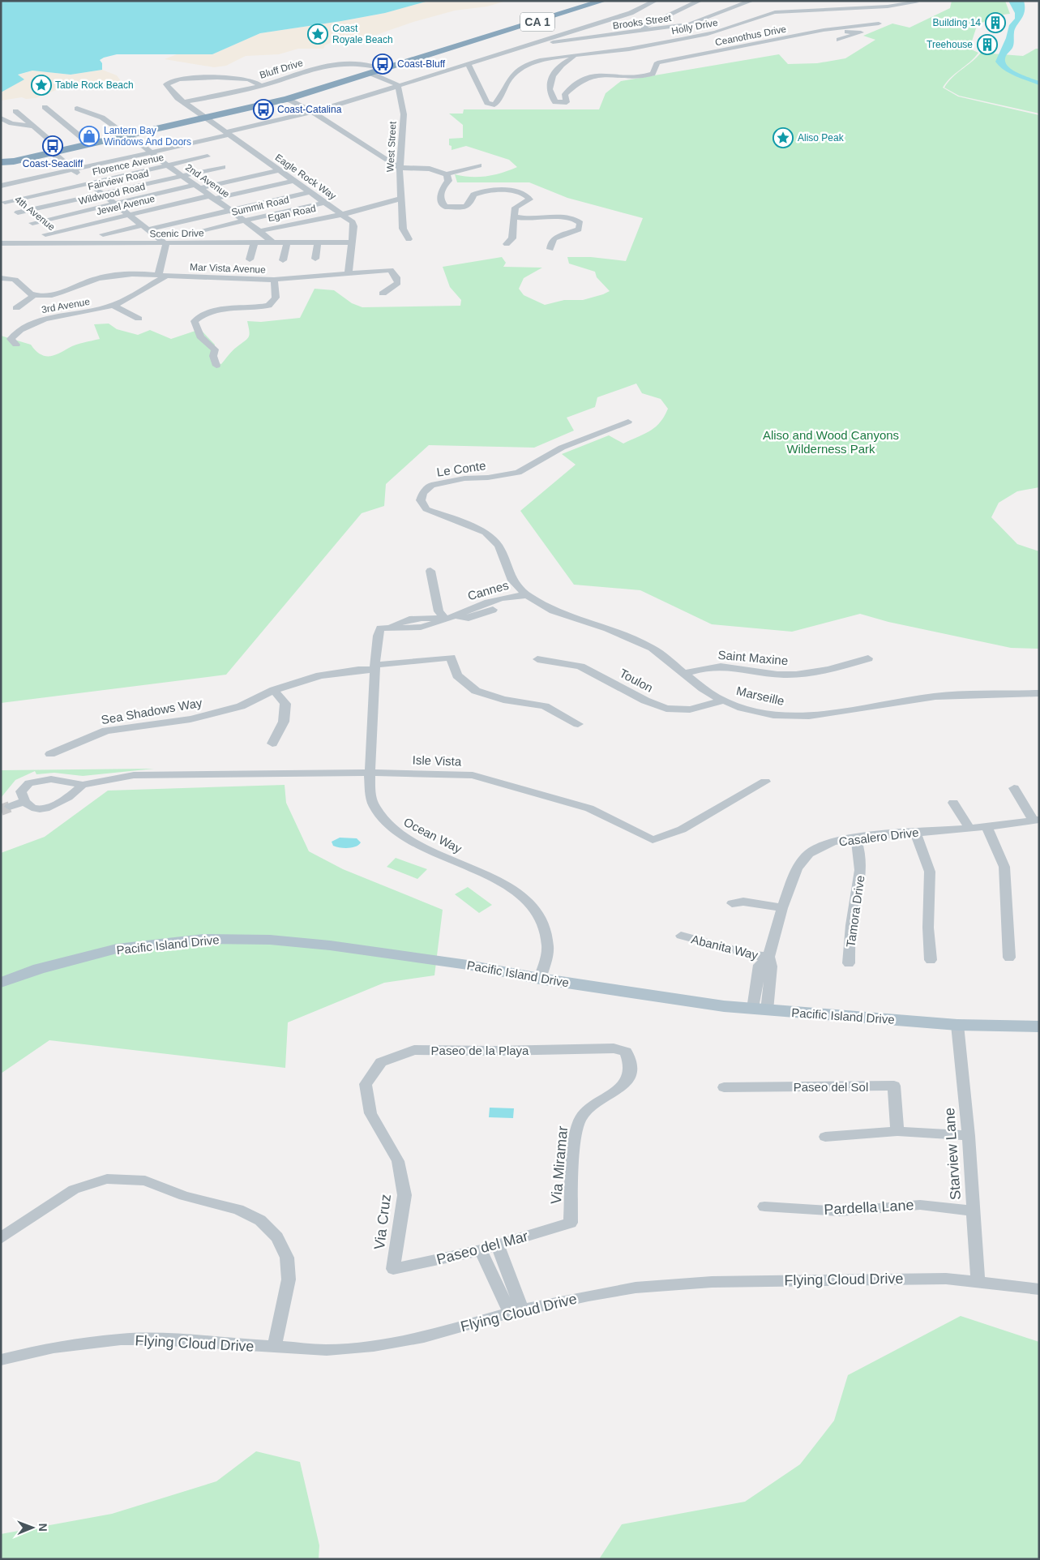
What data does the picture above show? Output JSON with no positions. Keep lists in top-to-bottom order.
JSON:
{
  "streets": {
    "highway": ["CA 1"],
    "main road": ["Pacific Island Drive"],
    "street": [
      "Brooks Street",
      "Holly Drive",
      "Ceanothus Drive",
      "Bluff Drive",
      "West Street",
      "Florence Avenue",
      "Eagle Rock Way",
      "Fairview Road",
      "2nd Avenue",
      "Wildwood Road",
      "Jewel Avenue",
      "Summit Road",
      "4th Avenue",
      "Egan Road",
      "Scenic Drive",
      "Mar Vista Avenue",
      "3rd Avenue",
      "Le Conte",
      "Cannes",
      "Saint Maxine",
      "Toulon",
      "Marseille",
      "Sea Shadows Way",
      "Isle Vista",
      "Ocean Way",
      "Casalero Drive",
      "Tamora Drive",
      "Abanita Way",
      "Paseo de la Playa",
      "Paseo del Sol",
      "Starview Lane",
      "Via Miramar",
      "Pardella Lane",
      "Via Cruz",
      "Paseo del Mar",
      "Flying Cloud Drive"
    ]
  },
  "crossings": [
    ["CA 1", "Bluff Drive"],
    ["CA 1", "Eagle Rock Way"],
    ["CA 1", "2nd Avenue"],
    ["Holly Drive", "Ceanothus Drive"],
    ["Bluff Drive", "Eagle Rock Way"],
    ["West Street", "Egan Road"],
    ["Florence Avenue", "2nd Avenue"],
    ["Florence Avenue", "4th Avenue"],
    ["Eagle Rock Way", "Wildwood Road"],
    ["Eagle Rock Way", "Jewel Avenue"],
    ["Eagle Rock Way", "Summit Road"],
    ["Eagle Rock Way", "Egan Road"],
    ["Eagle Rock Way", "Scenic Drive"],
    ["Eagle Rock Way", "Mar Vista Avenue"],
    ["Fairview Road", "2nd Avenue"],
    ["Fairview Road", "4th Avenue"],
    ["2nd Avenue", "Wildwood Road"],
    ["2nd Avenue", "Jewel Avenue"],
    ["2nd Avenue", "Summit Road"],
    ["2nd Avenue", "Egan Road"],
    ["2nd Avenue", "Scenic Drive"],
    ["Wildwood Road", "4th Avenue"],
    ["Jewel Avenue", "4th Avenue"],
    ["4th Avenue", "Scenic Drive"],
    ["Mar Vista Avenue", "3rd Avenue"],
    ["Le Conte", "Cannes"],
    ["Le Conte", "Marseille"],
    ["Cannes", "Marseille"],
    ["Cannes", "Ocean Way"],
    ["Saint Maxine", "Marseille"],
    ["Toulon", "Marseille"],
    ["Sea Shadows Way", "Ocean Way"],
    ["Isle Vista", "Ocean Way"],
    ["Ocean Way", "Pacific Island Drive"],
    ["Casalero Drive", "Tamora Drive"],
    ["Casalero Drive", "Pacific Island Drive"],
    ["Casalero Drive", "Abanita Way"],
    ["Pacific Island Drive", "Starview Lane"],
    ["Paseo de la Playa", "Via Miramar"],
    ["Paseo de la Playa", "Via Cruz"],
    ["Starview Lane", "Pardella Lane"],
    ["Starview Lane", "Flying Cloud Drive"],
    ["Via Miramar", "Paseo del Mar"],
    ["Via Cruz", "Paseo del Mar"]
  ],
  "parks": ["Aliso and Wood Canyons Wilderness Park"],
  "places": {
    "building": ["Building 14", "Treehouse"],
    "place": ["Coast Royale Beach", "Table Rock Beach", "Aliso Peak"],
    "bus stop": ["Coast-Bluff", "Coast-Catalina", "Coast-Seacliff"],
    "shop": ["Lantern Bay Windows And Doors"]
  },
  "north": "right"
}
